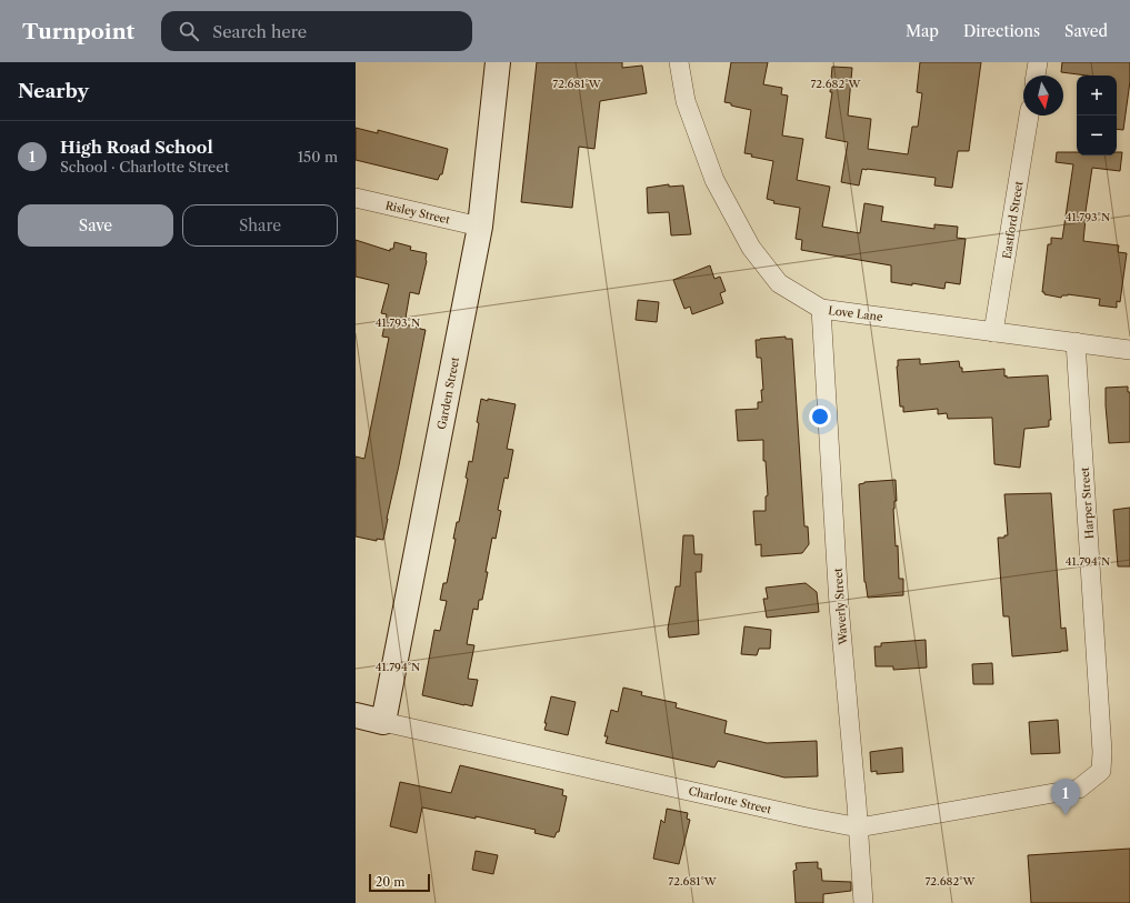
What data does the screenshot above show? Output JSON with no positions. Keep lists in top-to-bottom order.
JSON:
{
  "streets": {
    "street": [
      "Risley Street",
      "Eastford Street",
      "Love Lane",
      "Garden Street",
      "Harper Street",
      "Waverly Street",
      "Charlotte Street"
    ]
  },
  "crossings": [
    ["Risley Street", "Garden Street"],
    ["Eastford Street", "Love Lane"],
    ["Love Lane", "Harper Street"],
    ["Love Lane", "Waverly Street"],
    ["Garden Street", "Charlotte Street"],
    ["Harper Street", "Charlotte Street"],
    ["Waverly Street", "Charlotte Street"]
  ],
  "scale_bar": "20 m",
  "north": "bottom",
  "page": {
    "header": "Turnpoint",
    "search": "Search here",
    "nav": ["Map", "Directions", "Saved"],
    "heading": "Nearby",
    "map_buttons": ["+", "−"],
    "list": [
      {
        "mark": "1",
        "name": "High Road School",
        "note": "School · Charlotte Street",
        "value": "150 m"
      }
    ],
    "buttons": ["Save", "Share"],
    "pins": "1",
    "scale": "20 m"
  },
  "coordinates": [
    "72.681°W",
    "72.682°W",
    "41.793°N",
    "41.794°N"
  ]
}
